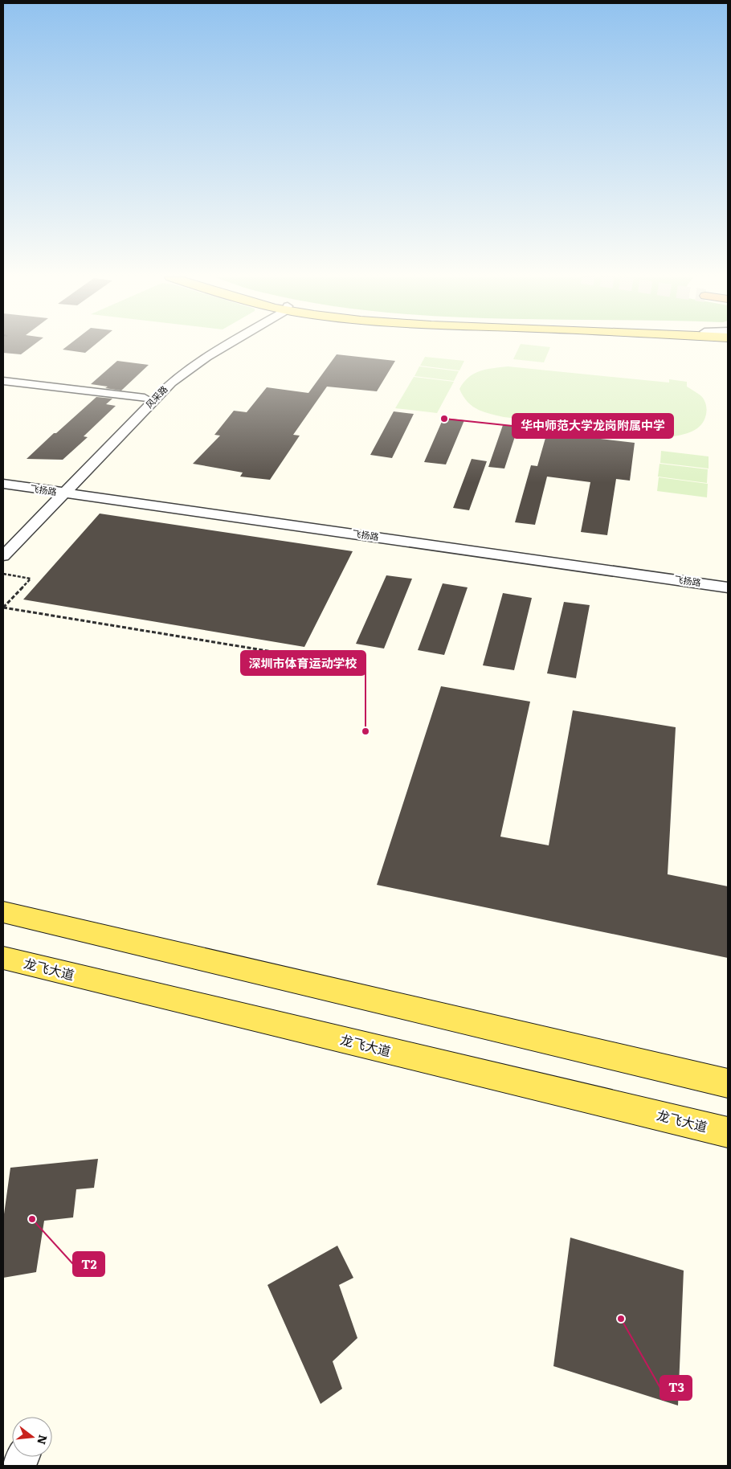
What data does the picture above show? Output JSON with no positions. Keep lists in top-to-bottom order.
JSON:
{
  "streets": {
    "main road": ["龙飞大道"],
    "street": ["风采路", "飞扬路"]
  },
  "crossings": [
    ["风采路", "飞扬路"]
  ],
  "places": [
    "华中师范大学龙岗附属中学",
    "深圳市体育运动学校",
    "T2",
    "T3"
  ],
  "north": "right"
}
